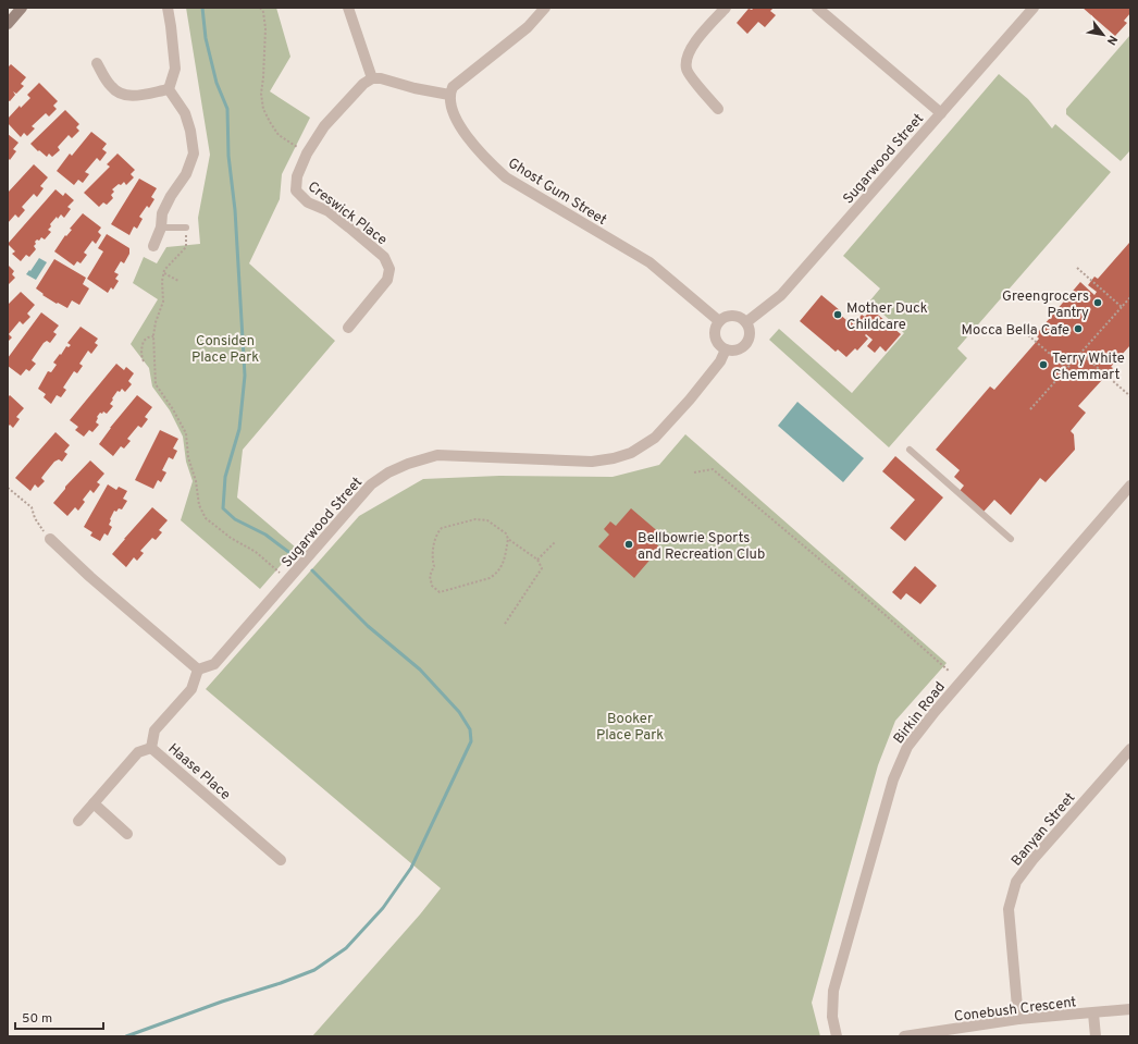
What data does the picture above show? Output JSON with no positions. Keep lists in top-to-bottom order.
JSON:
{
  "streets": {
    "street": [
      "Sugarwood Street",
      "Ghost Gum Street",
      "Creswick Place",
      "Birkin Road",
      "Haase Place",
      "Banyan Street",
      "Conebush Crescent"
    ]
  },
  "crossings": [
    ["Sugarwood Street", "Ghost Gum Street"],
    ["Sugarwood Street", "Haase Place"],
    ["Banyan Street", "Conebush Crescent"]
  ],
  "parks": ["Considen Place Park", "Booker Place Park"],
  "places": [
    "Greengrocers Pantry",
    "Mother Duck Childcare",
    "Mocca Bella Cafe",
    "Terry White Chemmart",
    "Bellbowrie Sports and Recreation Club"
  ],
  "scale_bar": "50 m",
  "north": "bottom right"
}
